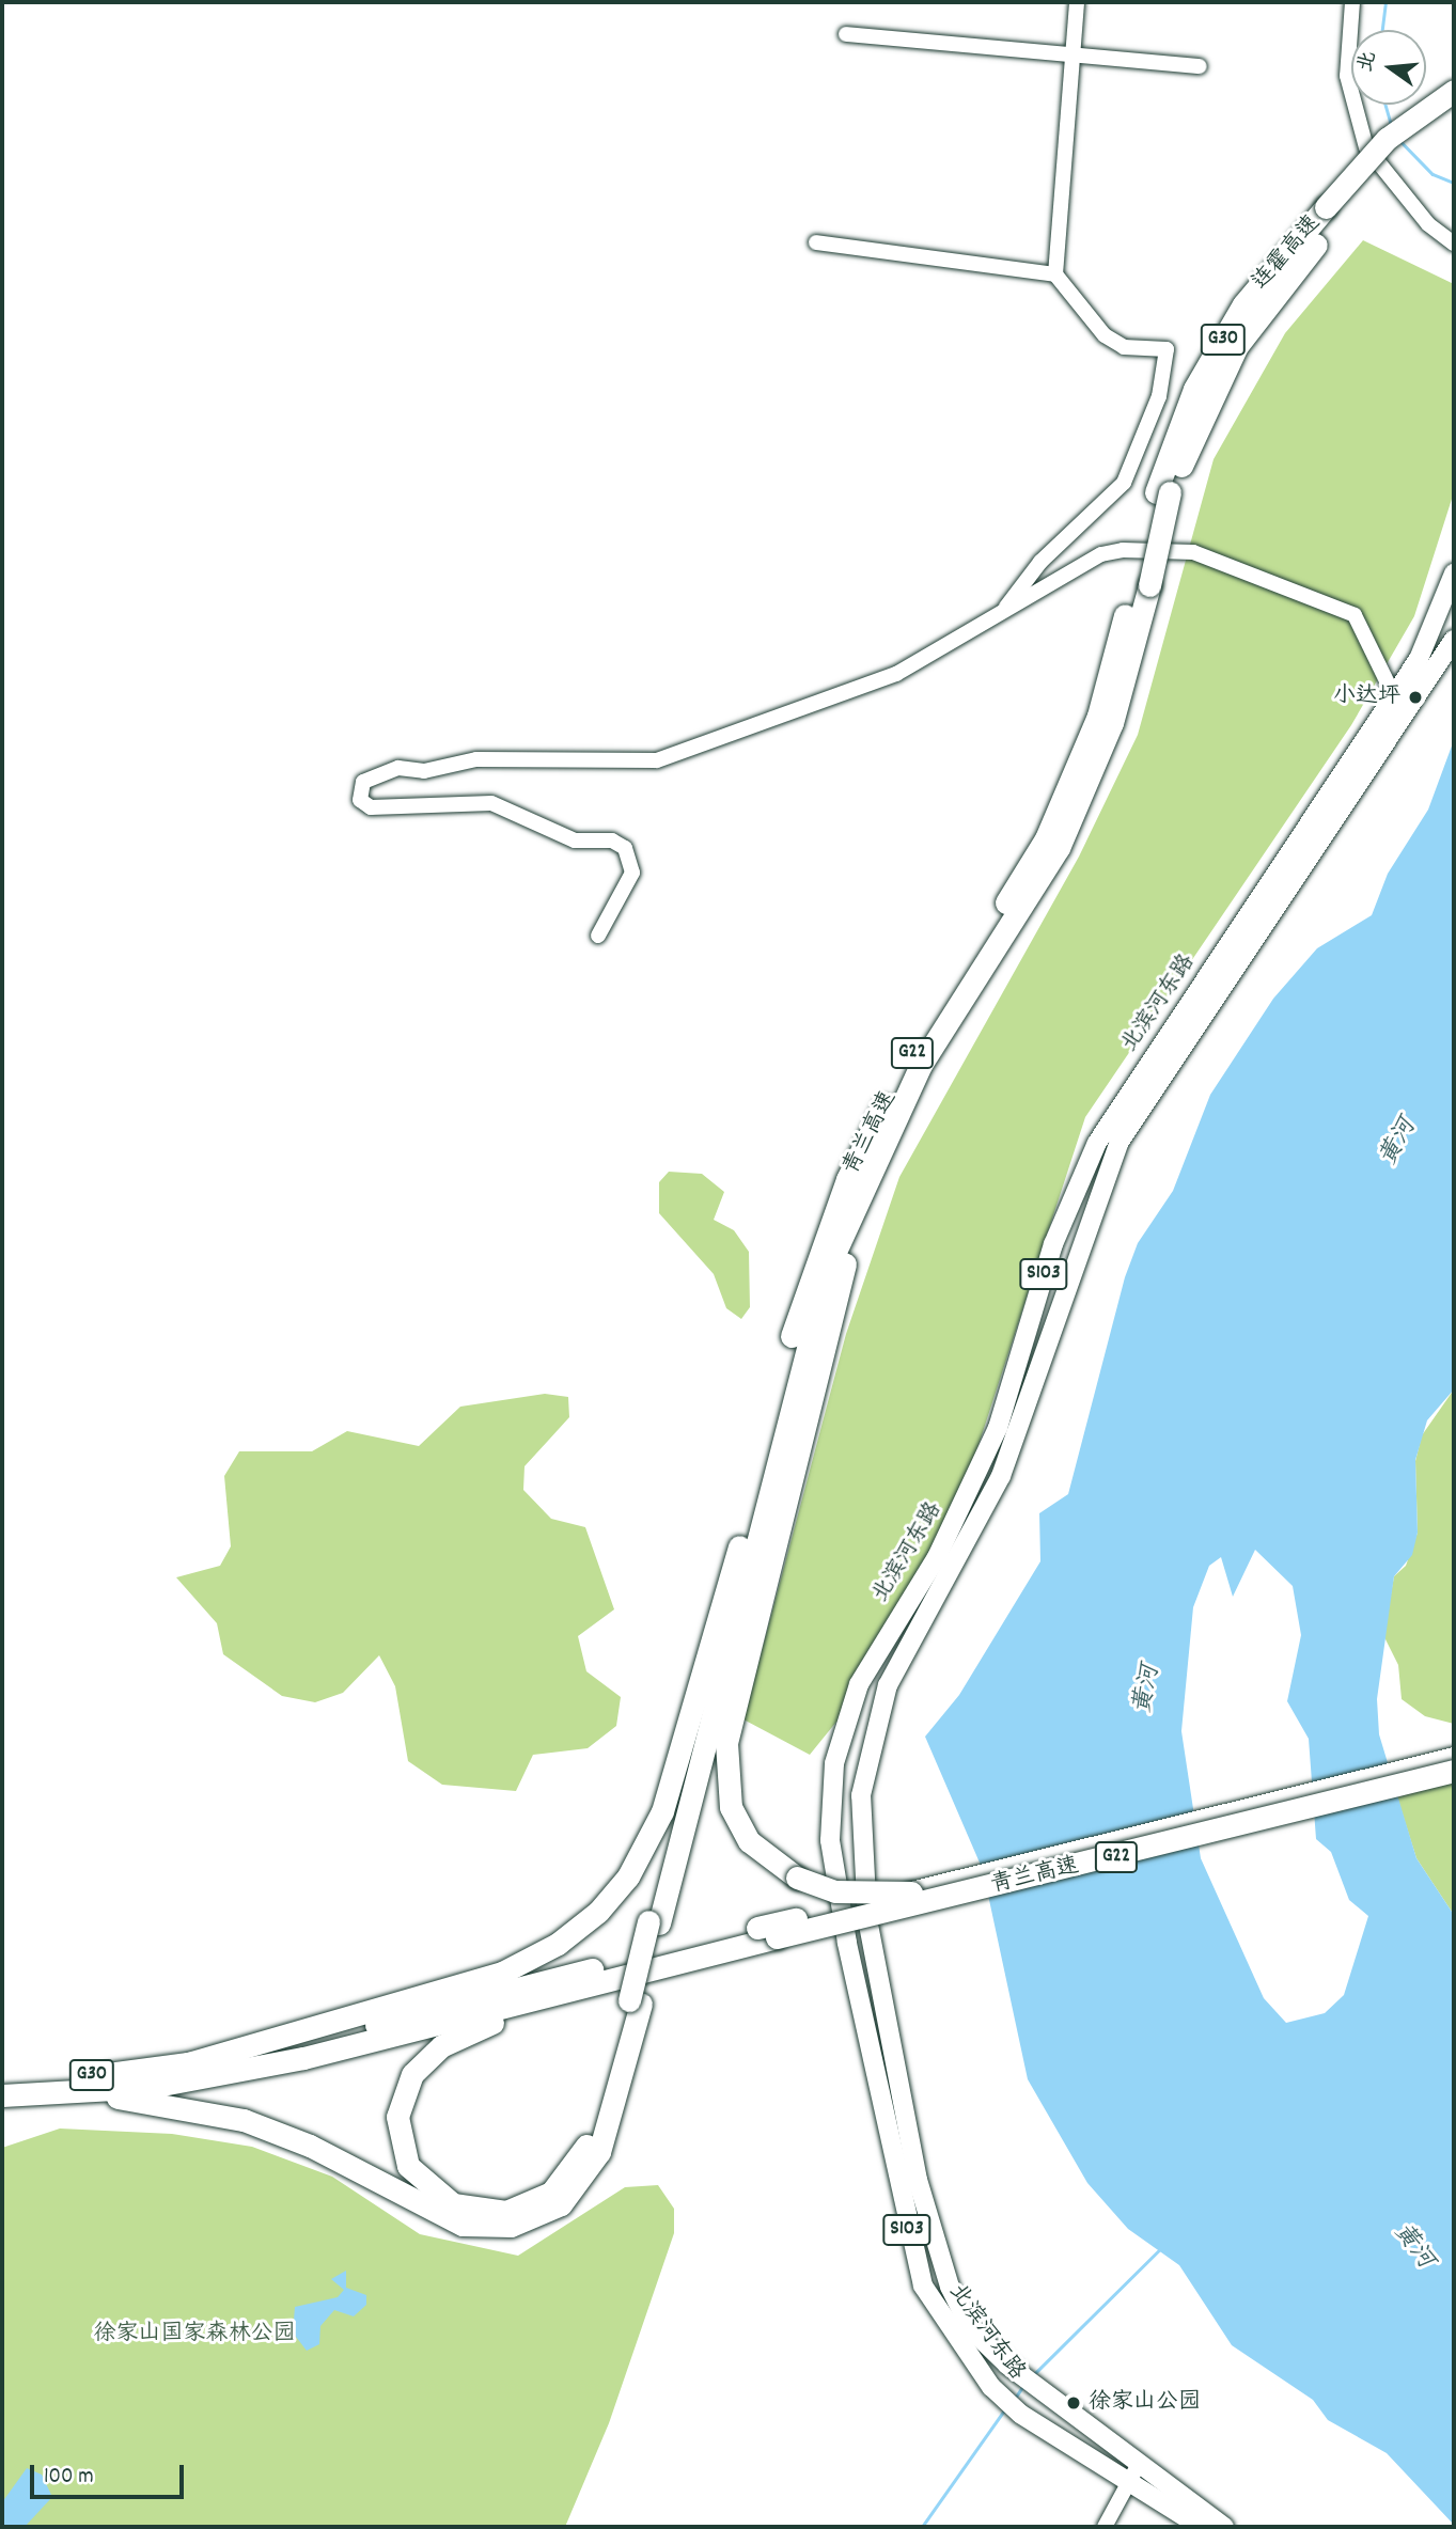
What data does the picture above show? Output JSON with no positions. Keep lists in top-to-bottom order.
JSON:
{
  "streets": {
    "highway": [
      "连霍高速",
      "G30",
      "G22",
      "青兰高速"
    ],
    "main road": ["北滨河东路", "S103"]
  },
  "crossings": [
    ["连霍高速", "青兰高速"]
  ],
  "water": ["黄河"],
  "parks": ["徐家山国家森林公园"],
  "places": ["小达坪", "徐家山公园"],
  "scale_bar": "100 m",
  "north": "left"
}
